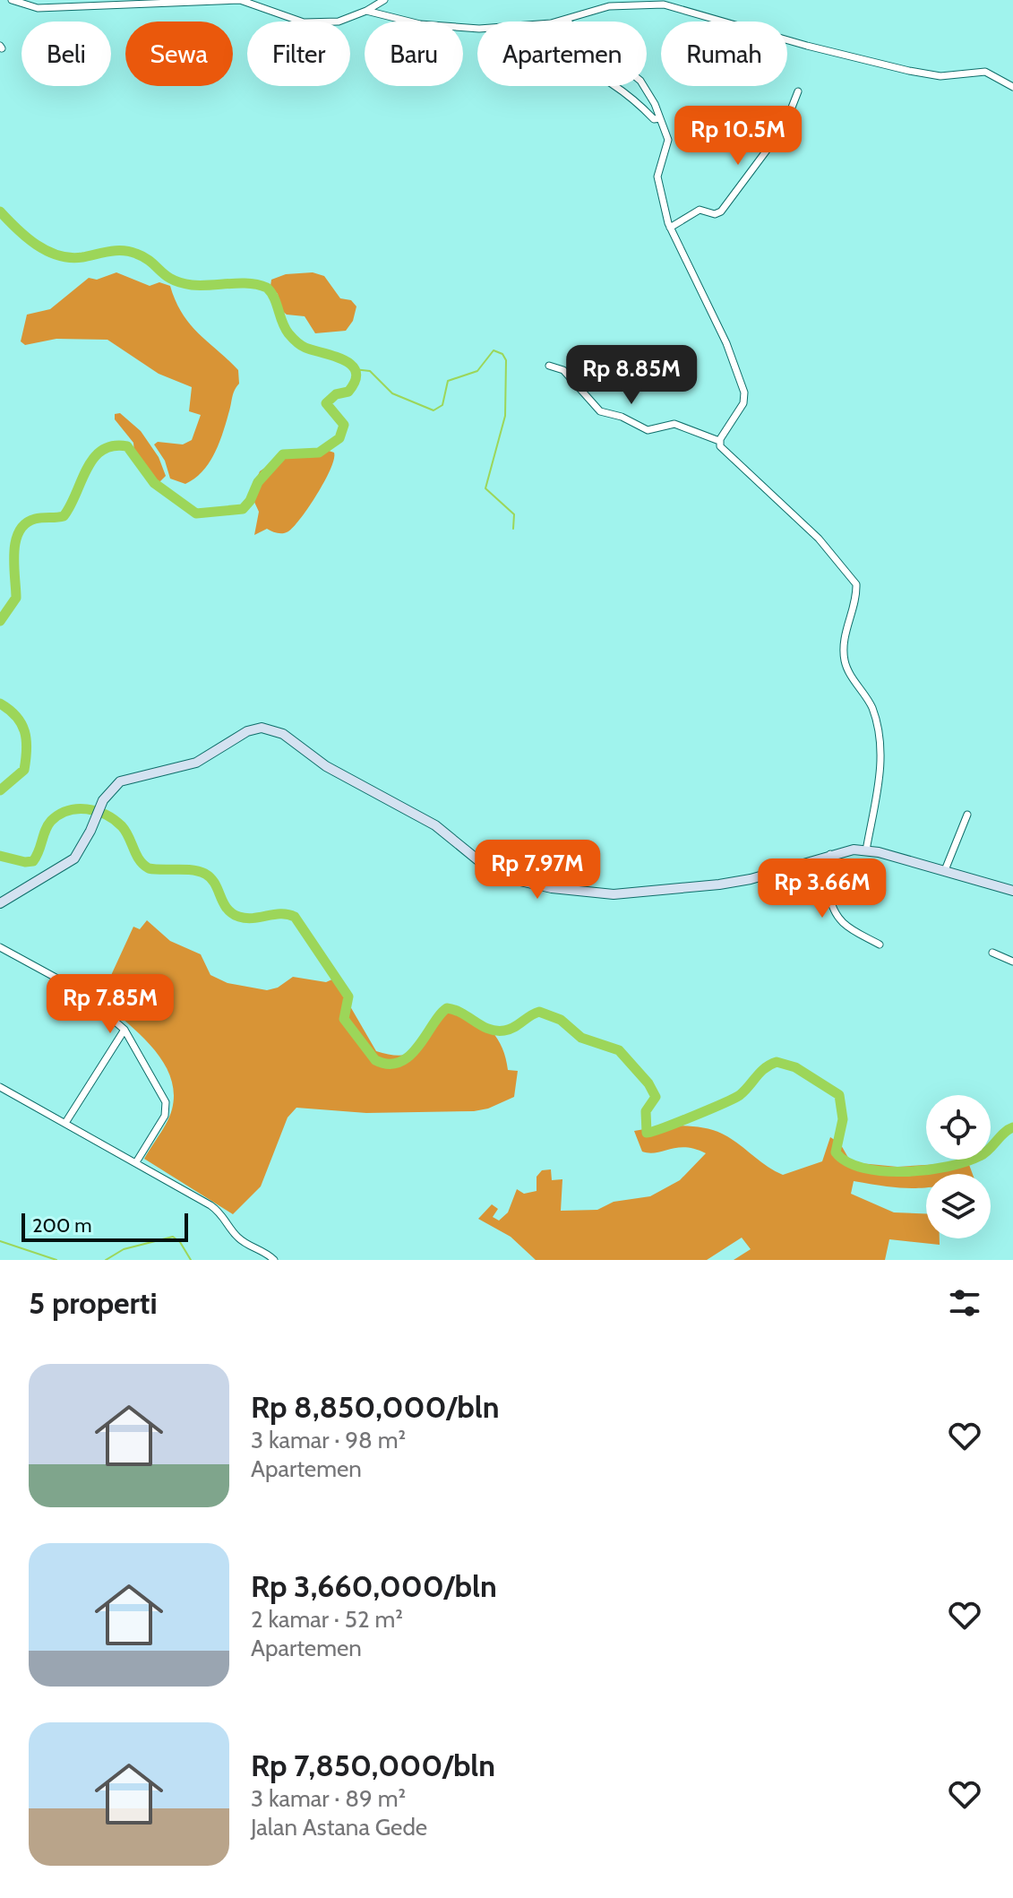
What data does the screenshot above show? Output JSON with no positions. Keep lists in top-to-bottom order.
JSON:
{
  "scale_bar": "200 m",
  "page": {
    "chip": [
      "Beli",
      "Sewa",
      "Filter",
      "Baru",
      "Apartemen",
      "Rumah"
    ],
    "price": [
      "Rp 10.5M",
      "Rp 8.85M",
      "Rp 7.97M",
      "Rp 3.66M",
      "Rp 7.85M"
    ],
    "scale": "200 m",
    "heading": "5 properti",
    "list": [
      {
        "name": "Rp 8,850,000/bln",
        "note": "3 kamar · 98 m² · Apartemen"
      },
      {
        "name": "Rp 3,660,000/bln",
        "note": "2 kamar · 52 m² · Apartemen"
      },
      {
        "name": "Rp 7,850,000/bln",
        "note": "3 kamar · 89 m² · Jalan Astana Gede"
      }
    ]
  }
}
